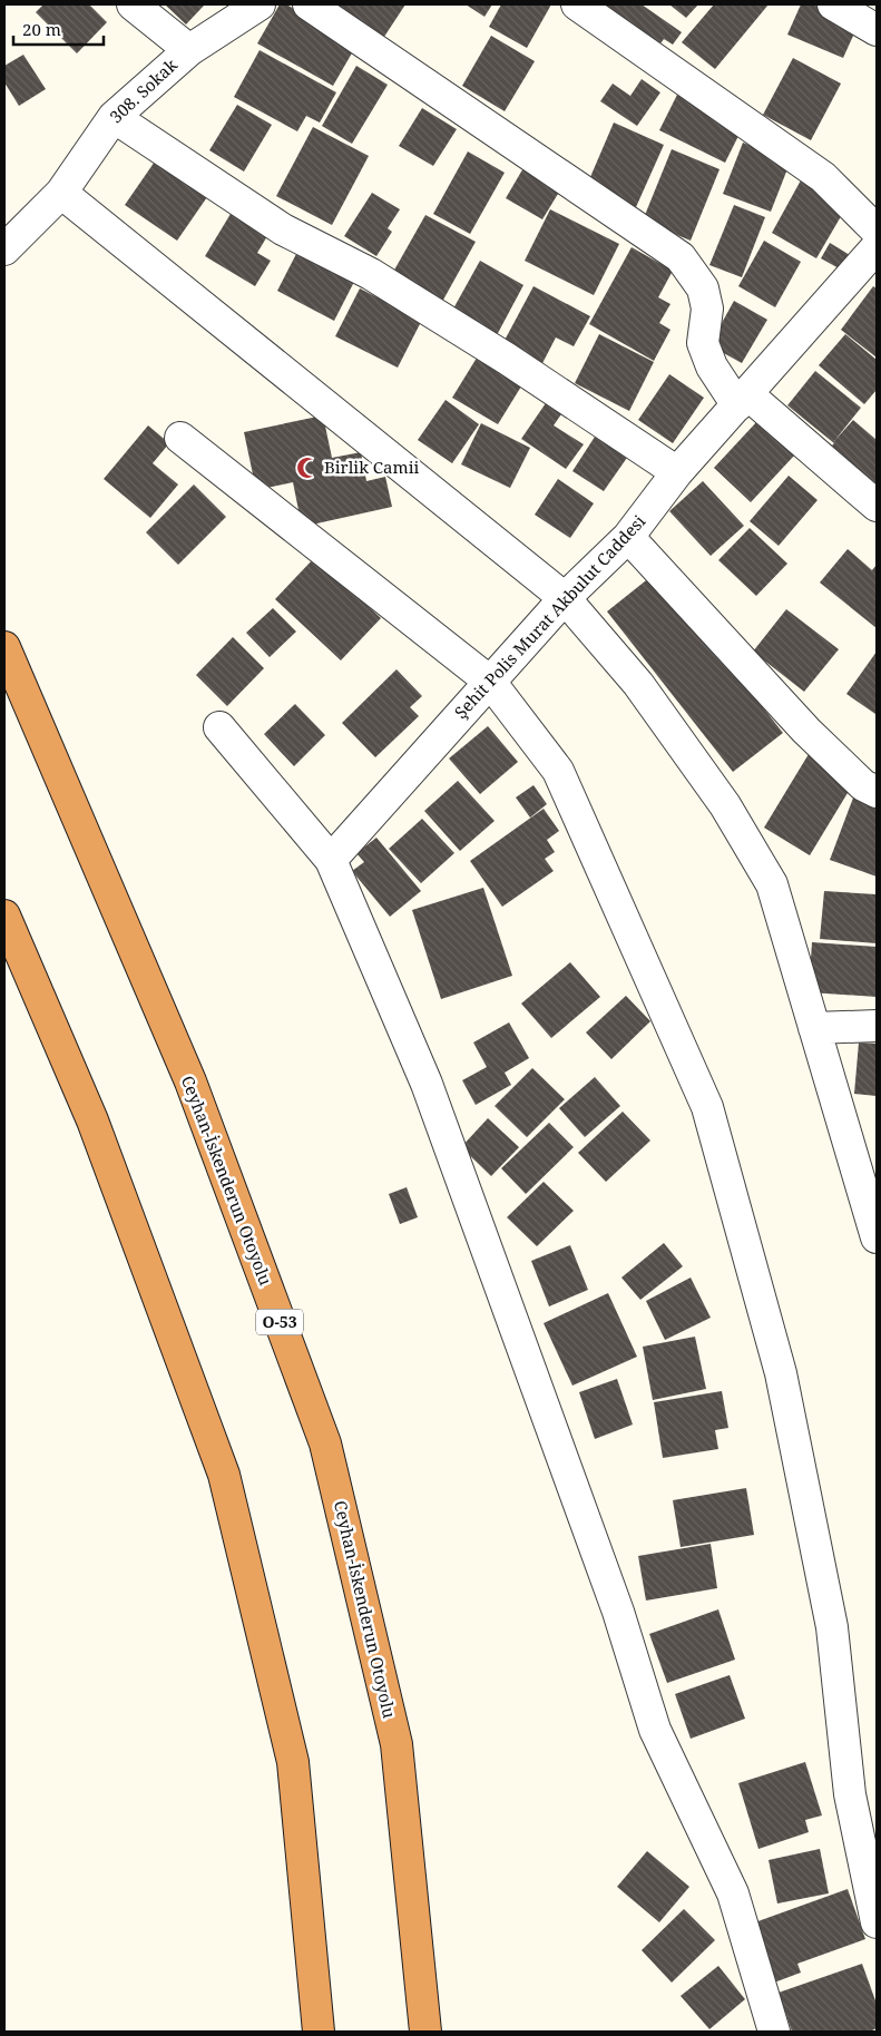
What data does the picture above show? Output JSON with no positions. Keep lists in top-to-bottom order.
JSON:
{
  "streets": {
    "highway": ["Ceyhan-İskenderun Otoyolu", "O-53"],
    "street": ["308. Sokak", "Şehit Polis Murat Akbulut Caddesi"]
  },
  "places": {
    "mosque": ["Birlik Camii"]
  },
  "scale_bar": "20 m"
}
